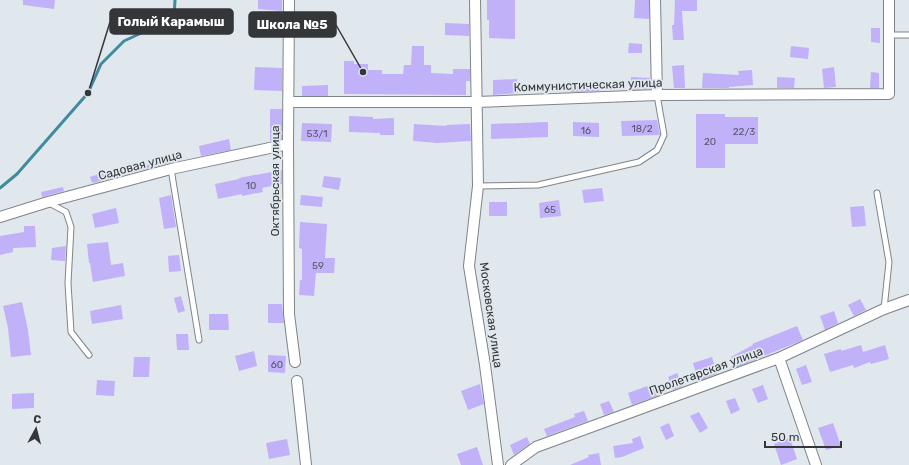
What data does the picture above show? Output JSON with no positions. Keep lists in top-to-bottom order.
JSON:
{
  "streets": {
    "street": [
      "Коммунистическая улица",
      "Садовая улица",
      "Октябрьская улица",
      "Московская улица",
      "Пролетарская улица"
    ]
  },
  "crossings": [
    ["Коммунистическая улица", "Октябрьская улица"],
    ["Коммунистическая улица", "Московская улица"],
    ["Садовая улица", "Октябрьская улица"]
  ],
  "places": ["Школа №5", "Голый Карамыш"],
  "house_numbers": [
    "18/2",
    "16",
    "22/3",
    "53/1",
    "20",
    "10",
    "65",
    "59",
    "60"
  ],
  "scale_bar": "50 m",
  "north": "top"
}
